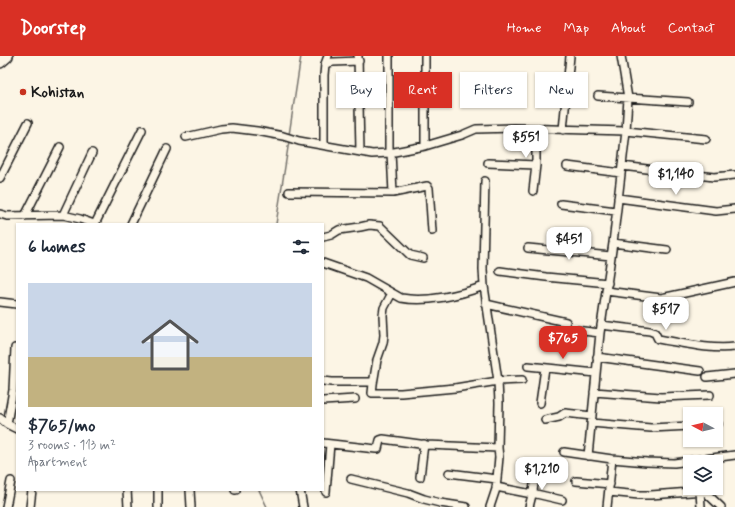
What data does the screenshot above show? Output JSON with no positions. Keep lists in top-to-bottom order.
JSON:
{
  "places": ["Kohistan"],
  "north": "left",
  "page": {
    "header": "Doorstep",
    "nav": [
      "Home",
      "Map",
      "About",
      "Contact"
    ],
    "chip": [
      "Buy",
      "Rent",
      "Filters",
      "New"
    ],
    "price": [
      "$551",
      "$1,140",
      "$451",
      "$517",
      "$765",
      "$1,210"
    ],
    "heading": "6 homes",
    "list": [
      {
        "name": "$765/mo",
        "note": "3 rooms · 113 m² · Apartment"
      }
    ]
  }
}
